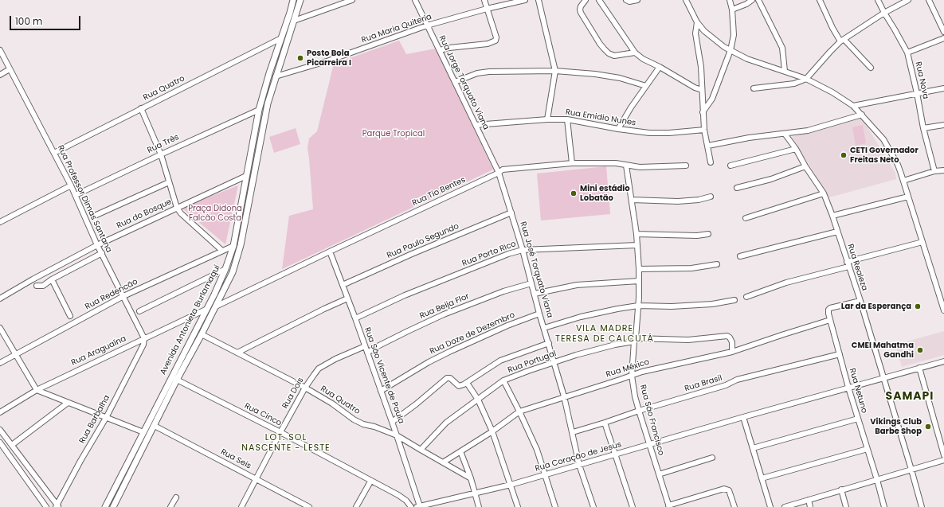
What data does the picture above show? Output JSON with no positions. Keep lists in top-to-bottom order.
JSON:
{
  "streets": {
    "main road": ["Avenida Antonieta Burlamaqui"],
    "street": [
      "Rua Maria Quiteria",
      "Rua Nova",
      "Rua Jorge Torquato Viana",
      "Rua Quatro",
      "Rua Emidio Nunes",
      "Rua Três",
      "Rua Tio Bentes",
      "Rua Professor Dimas Santana",
      "Rua do Bosque",
      "Rua Paulo Segundo",
      "Rua Porto Rico",
      "Rua Realeza",
      "Rua José Torquato Viana",
      "Rua Redencão",
      "Rua Beija Flor",
      "Rua Doze de Dezembro",
      "Rua Araguaína",
      "Rua Portugal",
      "Rua México",
      "Rua São Vicente de Paula",
      "Rua Brasil",
      "Rua Netuno",
      "Rua Dois",
      "Rua Cinco",
      "Rua Barbalha",
      "Rua São Francisco",
      "Rua Coração de Jesus",
      "Rua Seis"
    ]
  },
  "crossings": [
    ["Rua Maria Quiteria", "Rua Jorge Torquato Viana"],
    ["Rua Maria Quiteria", "Avenida Antonieta Burlamaqui"],
    ["Rua Jorge Torquato Viana", "Rua Emidio Nunes"],
    ["Rua Jorge Torquato Viana", "Rua Tio Bentes"],
    ["Rua Jorge Torquato Viana", "Rua José Torquato Viana"],
    ["Rua Quatro", "Rua Professor Dimas Santana"],
    ["Rua Quatro", "Avenida Antonieta Burlamaqui"],
    ["Rua Quatro", "Rua Portugal"],
    ["Rua Quatro", "Rua México"],
    ["Rua Quatro", "Rua São Vicente de Paula"],
    ["Rua Quatro", "Rua Dois"],
    ["Rua Três", "Rua Professor Dimas Santana"],
    ["Rua Três", "Avenida Antonieta Burlamaqui"],
    ["Rua Tio Bentes", "Rua José Torquato Viana"],
    ["Rua Tio Bentes", "Avenida Antonieta Burlamaqui"],
    ["Rua Tio Bentes", "Rua São Vicente de Paula"],
    ["Rua Tio Bentes", "Rua São Francisco"],
    ["Rua Professor Dimas Santana", "Rua do Bosque"],
    ["Rua Professor Dimas Santana", "Rua Redencão"],
    ["Rua Professor Dimas Santana", "Rua Araguaína"],
    ["Rua Professor Dimas Santana", "Rua Barbalha"],
    ["Rua do Bosque", "Avenida Antonieta Burlamaqui"],
    ["Rua Paulo Segundo", "Rua José Torquato Viana"],
    ["Rua Paulo Segundo", "Rua São Vicente de Paula"],
    ["Rua Porto Rico", "Rua José Torquato Viana"],
    ["Rua Porto Rico", "Rua São Vicente de Paula"],
    ["Rua Porto Rico", "Rua São Francisco"],
    ["Rua Realeza", "Rua Netuno"],
    ["Rua Realeza", "Rua Coração de Jesus"],
    ["Rua José Torquato Viana", "Rua Beija Flor"],
    ["Rua José Torquato Viana", "Rua Doze de Dezembro"],
    ["Rua José Torquato Viana", "Rua Portugal"],
    ["Rua José Torquato Viana", "Rua México"],
    ["Rua José Torquato Viana", "Rua Brasil"],
    ["Rua José Torquato Viana", "Rua Coração de Jesus"],
    ["Rua Redencão", "Avenida Antonieta Burlamaqui"],
    ["Rua Beija Flor", "Rua São Vicente de Paula"],
    ["Avenida Antonieta Burlamaqui", "Rua Araguaína"],
    ["Avenida Antonieta Burlamaqui", "Rua Cinco"],
    ["Avenida Antonieta Burlamaqui", "Rua Seis"],
    ["Rua Doze de Dezembro", "Rua São Vicente de Paula"],
    ["Rua Araguaína", "Rua Barbalha"],
    ["Rua Portugal", "Rua México"],
    ["Rua Portugal", "Rua São Francisco"],
    ["Rua México", "Rua Netuno"],
    ["Rua México", "Rua São Francisco"],
    ["Rua São Vicente de Paula", "Rua Dois"],
    ["Rua São Vicente de Paula", "Rua Coração de Jesus"],
    ["Rua Brasil", "Rua Netuno"],
    ["Rua Brasil", "Rua São Francisco"],
    ["Rua Netuno", "Rua Coração de Jesus"],
    ["Rua Dois", "Rua Cinco"],
    ["Rua Dois", "Rua Seis"],
    ["Rua São Francisco", "Rua Coração de Jesus"]
  ],
  "districts": ["VILA MADRE TERESA DE CALCUTÁ", "SAMAPI", "LOT. SOL NASCENTE - LESTE"],
  "parks": ["Parque Tropical", "Praça Didona Falcão Costa"],
  "places": [
    "Posto Bola Picarreira I",
    "CETI Governador Freitas Neto",
    "Mini estádio Lobatão",
    "Lar da Esperança",
    "CMEI Mahatma Gandhi",
    "Vikings Club Barbe Shop"
  ],
  "scale_bar": "100 m"
}
